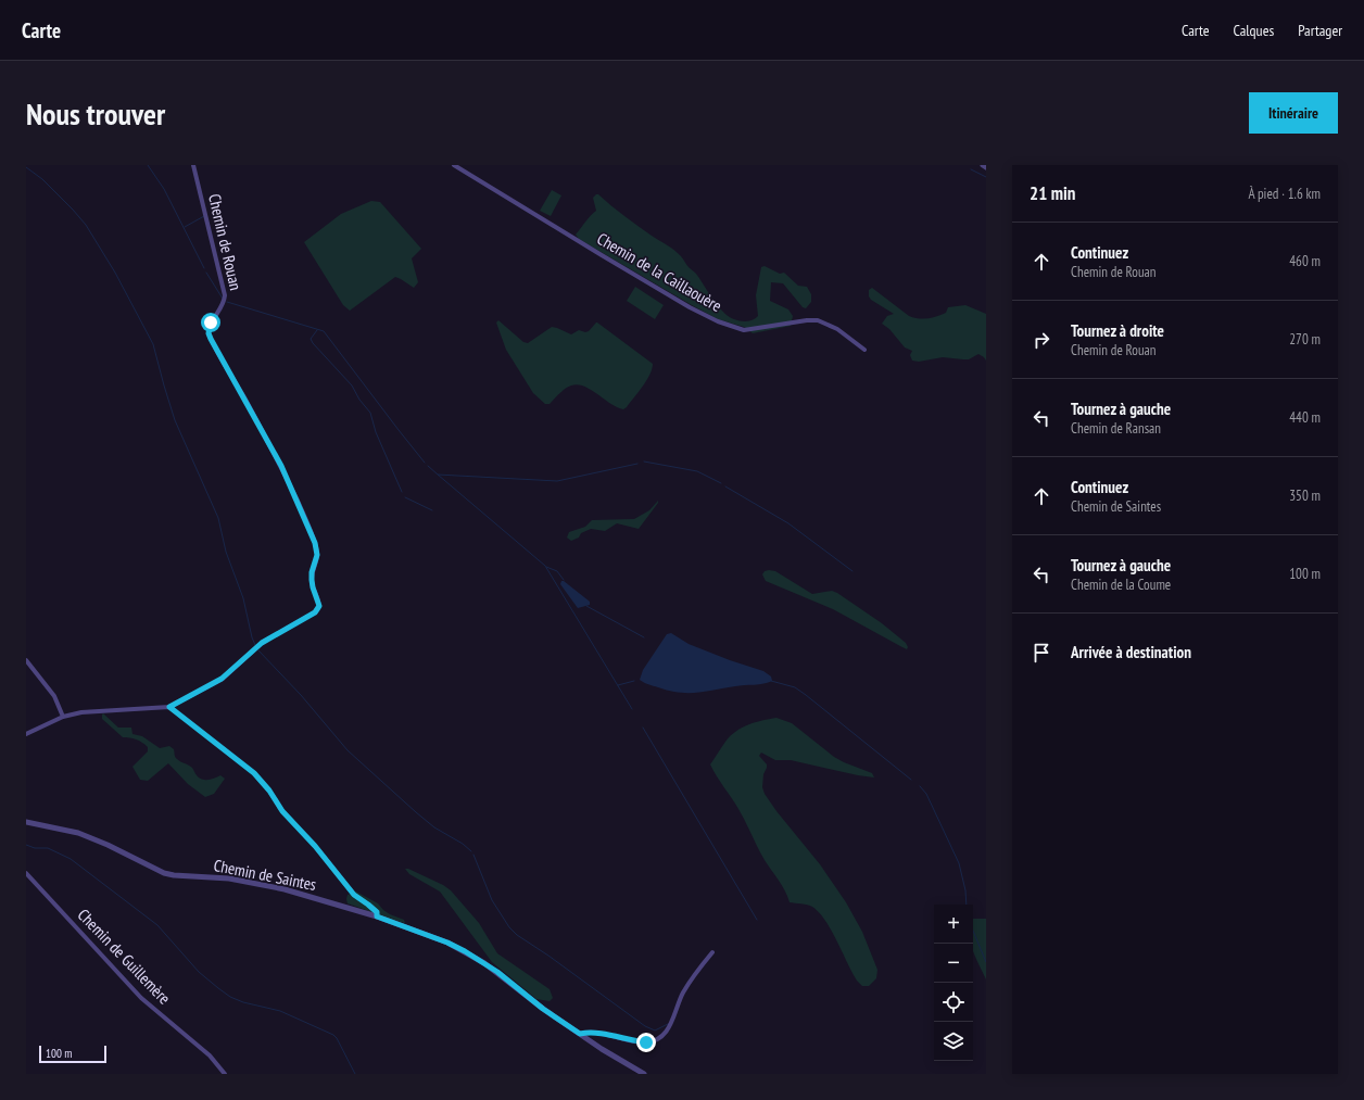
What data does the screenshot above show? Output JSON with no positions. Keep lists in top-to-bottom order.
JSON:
{
  "streets": {
    "street": [
      "Chemin de Rouan",
      "Chemin de la Caillaouère",
      "Chemin de Saintes",
      "Chemin de Guillemère"
    ]
  },
  "scale_bar": "100 m",
  "page": {
    "header": "Carte",
    "nav": ["Carte", "Calques", "Partager"],
    "buttons": "Itinéraire",
    "title": "Nous trouver",
    "heading": ["21 min", "À pied · 1.6 km"],
    "list": [
      ["Continuez", "Chemin de Rouan", "460 m"],
      ["Tournez à droite", "Chemin de Rouan", "270 m"],
      ["Tournez à gauche", "Chemin de Ransan", "440 m"],
      ["Continuez", "Chemin de Saintes", "350 m"],
      ["Tournez à gauche", "Chemin de la Coume", "100 m"],
      "Arrivée à destination"
    ],
    "map_buttons": ["+", "−"],
    "scale": "100 m"
  }
}
